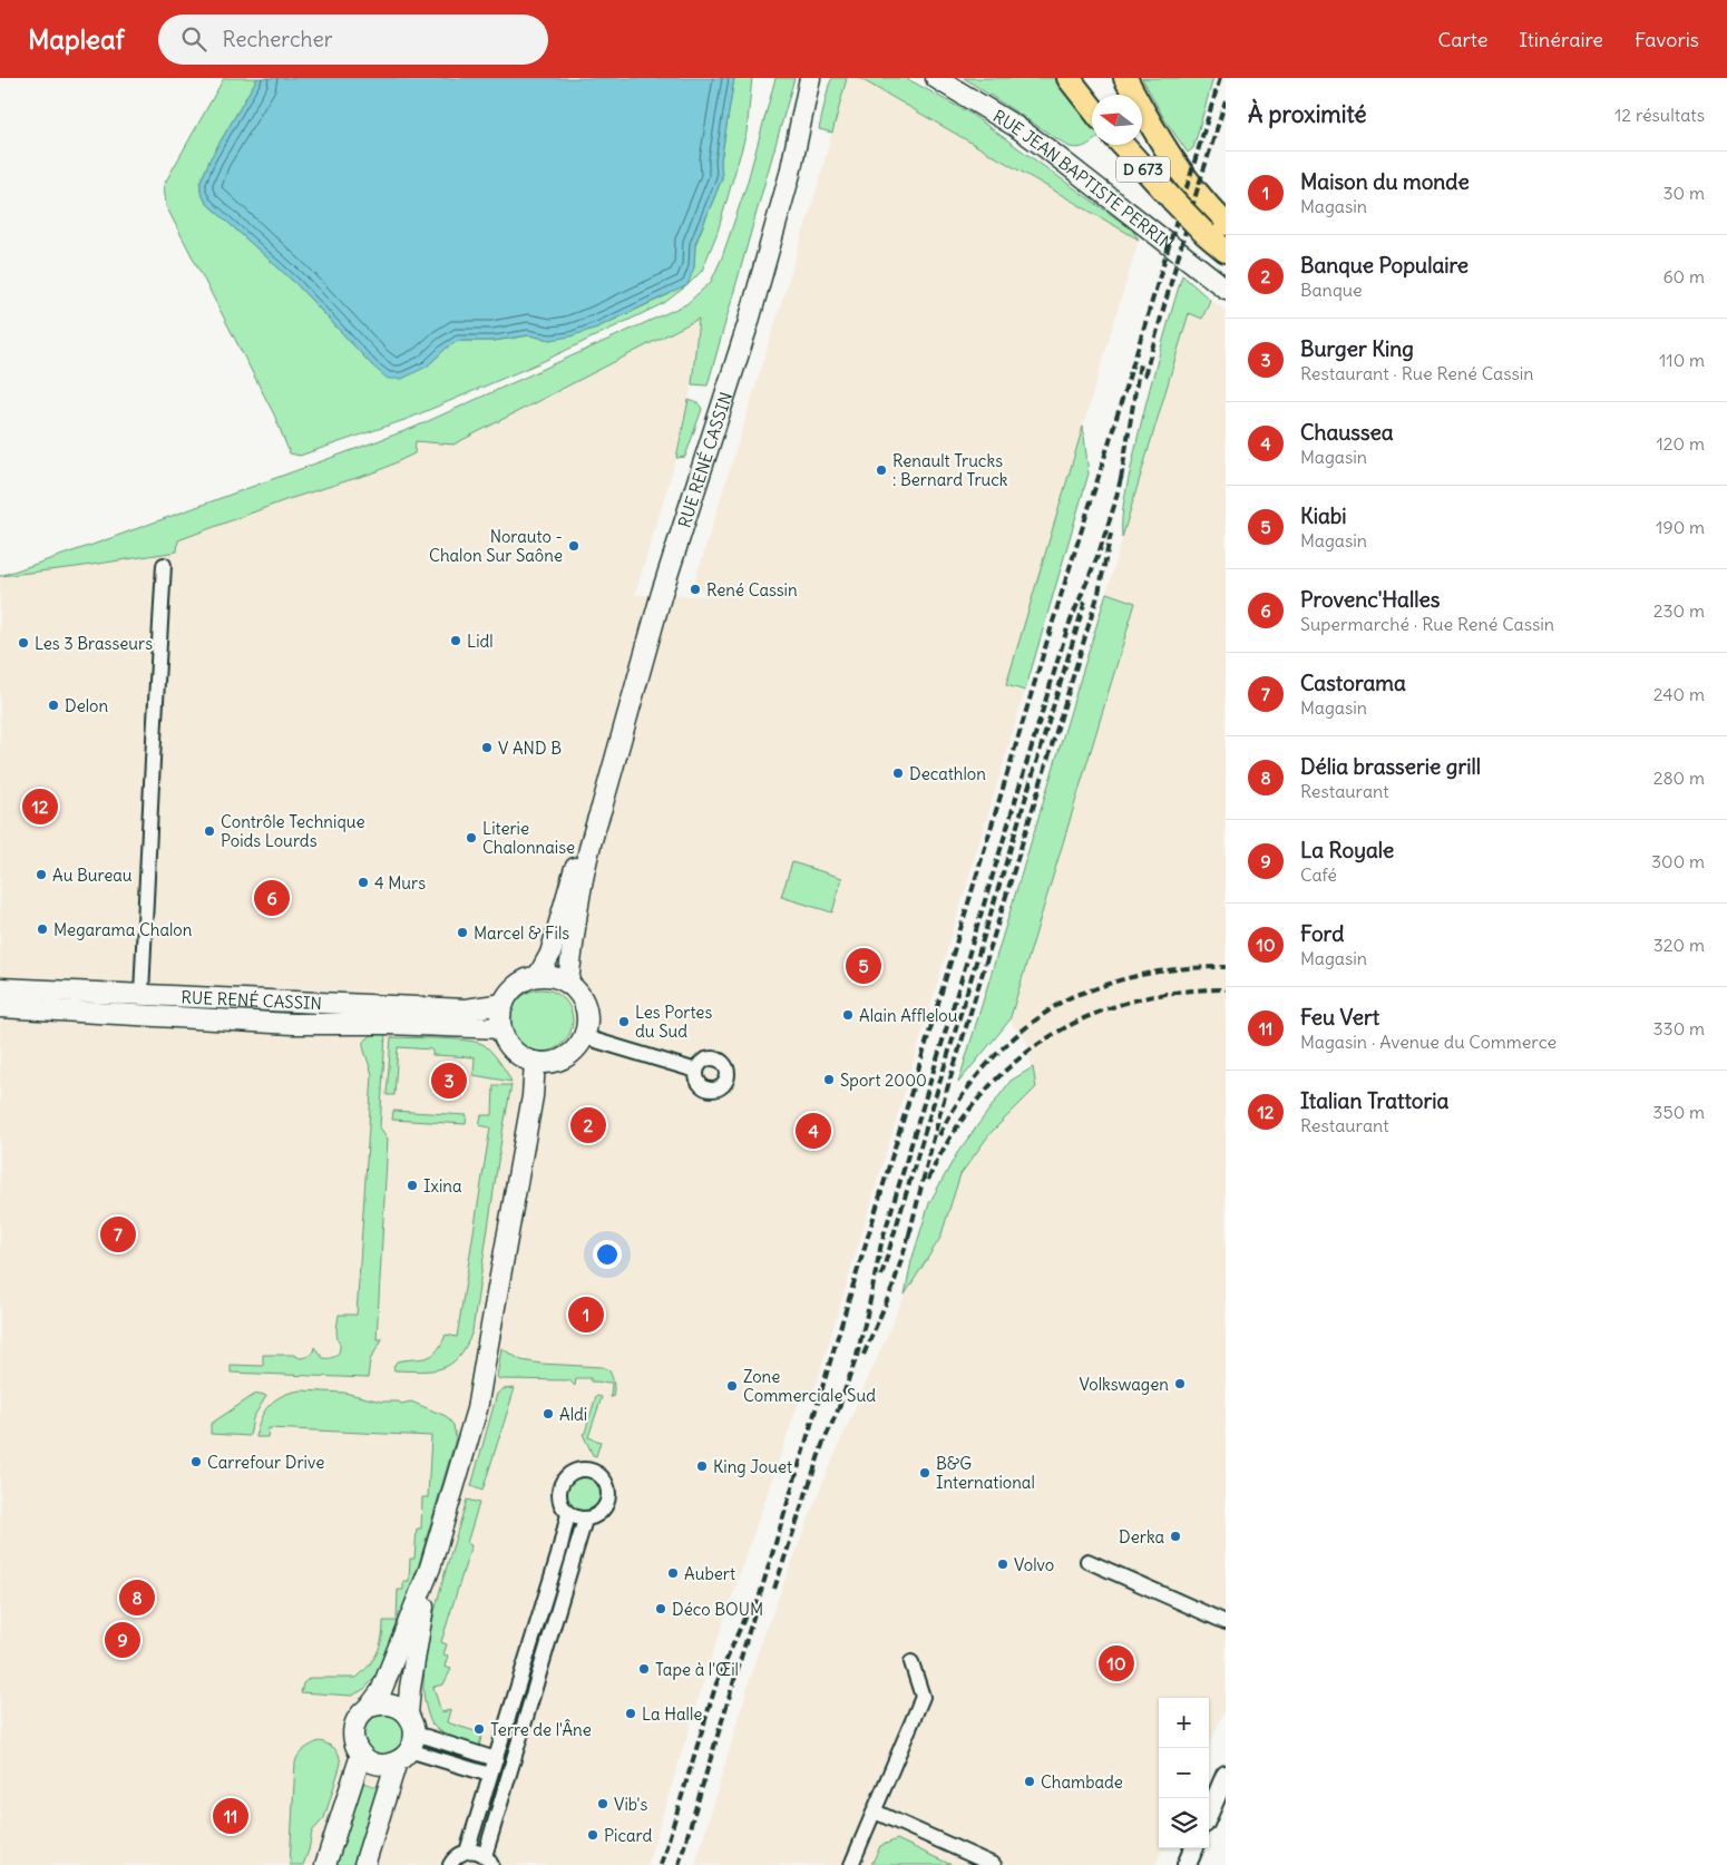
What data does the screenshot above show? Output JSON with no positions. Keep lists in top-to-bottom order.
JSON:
{
  "streets": {
    "main road": ["D 673", "RUE JEAN BAPTISTE PERRIN", "RUE RENÉ CASSIN"]
  },
  "places": [
    "Renault Trucks : Bernard Truck",
    "Norauto - Chalon Sur Saône",
    "René Cassin",
    "Lidl",
    "Les 3 Brasseurs",
    "Delon",
    "V AND B",
    "Decathlon",
    "Contrôle Technique Poids Lourds",
    "Literie Chalonnaise",
    "Au Bureau",
    "4 Murs",
    "Megarama Chalon",
    "Marcel & Fils",
    "Alain Afflelou",
    "Les Portes du Sud",
    "Sport 2000",
    "Ixina",
    "Volkswagen",
    "Zone Commerciale Sud",
    "Aldi",
    "Carrefour Drive",
    "King Jouet",
    "B&G International",
    "Derka",
    "Volvo",
    "Aubert",
    "Déco BOUM",
    "Tape à l'Œil",
    "La Halle",
    "Terre de l'Âne",
    "Chambade",
    "Vib's",
    "Picard"
  ],
  "north": "left",
  "page": {
    "header": "Mapleaf",
    "search": "Rechercher",
    "nav": ["Carte", "Itinéraire", "Favoris"],
    "heading": ["À proximité", "12 résultats"],
    "list": [
      {
        "mark": "1",
        "name": "Maison du monde",
        "note": "Magasin",
        "value": "30 m"
      },
      {
        "mark": "2",
        "name": "Banque Populaire",
        "note": "Banque",
        "value": "60 m"
      },
      {
        "mark": "3",
        "name": "Burger King",
        "note": "Restaurant · Rue René Cassin",
        "value": "110 m"
      },
      {
        "mark": "4",
        "name": "Chaussea",
        "note": "Magasin",
        "value": "120 m"
      },
      {
        "mark": "5",
        "name": "Kiabi",
        "note": "Magasin",
        "value": "190 m"
      },
      {
        "mark": "6",
        "name": "Provenc'Halles",
        "note": "Supermarché · Rue René Cassin",
        "value": "230 m"
      },
      {
        "mark": "7",
        "name": "Castorama",
        "note": "Magasin",
        "value": "240 m"
      },
      {
        "mark": "8",
        "name": "Délia brasserie grill",
        "note": "Restaurant",
        "value": "280 m"
      },
      {
        "mark": "9",
        "name": "La Royale",
        "note": "Café",
        "value": "300 m"
      },
      {
        "mark": "10",
        "name": "Ford",
        "note": "Magasin",
        "value": "320 m"
      },
      {
        "mark": "11",
        "name": "Feu Vert",
        "note": "Magasin · Avenue du Commerce",
        "value": "330 m"
      },
      {
        "mark": "12",
        "name": "Italian Trattoria",
        "note": "Restaurant",
        "value": "350 m"
      }
    ],
    "pins": [
      "12",
      "6",
      "5",
      "3",
      "2",
      "4",
      "7",
      "1",
      "8",
      "9",
      "10",
      "11"
    ],
    "map_buttons": ["+", "−"]
  }
}
